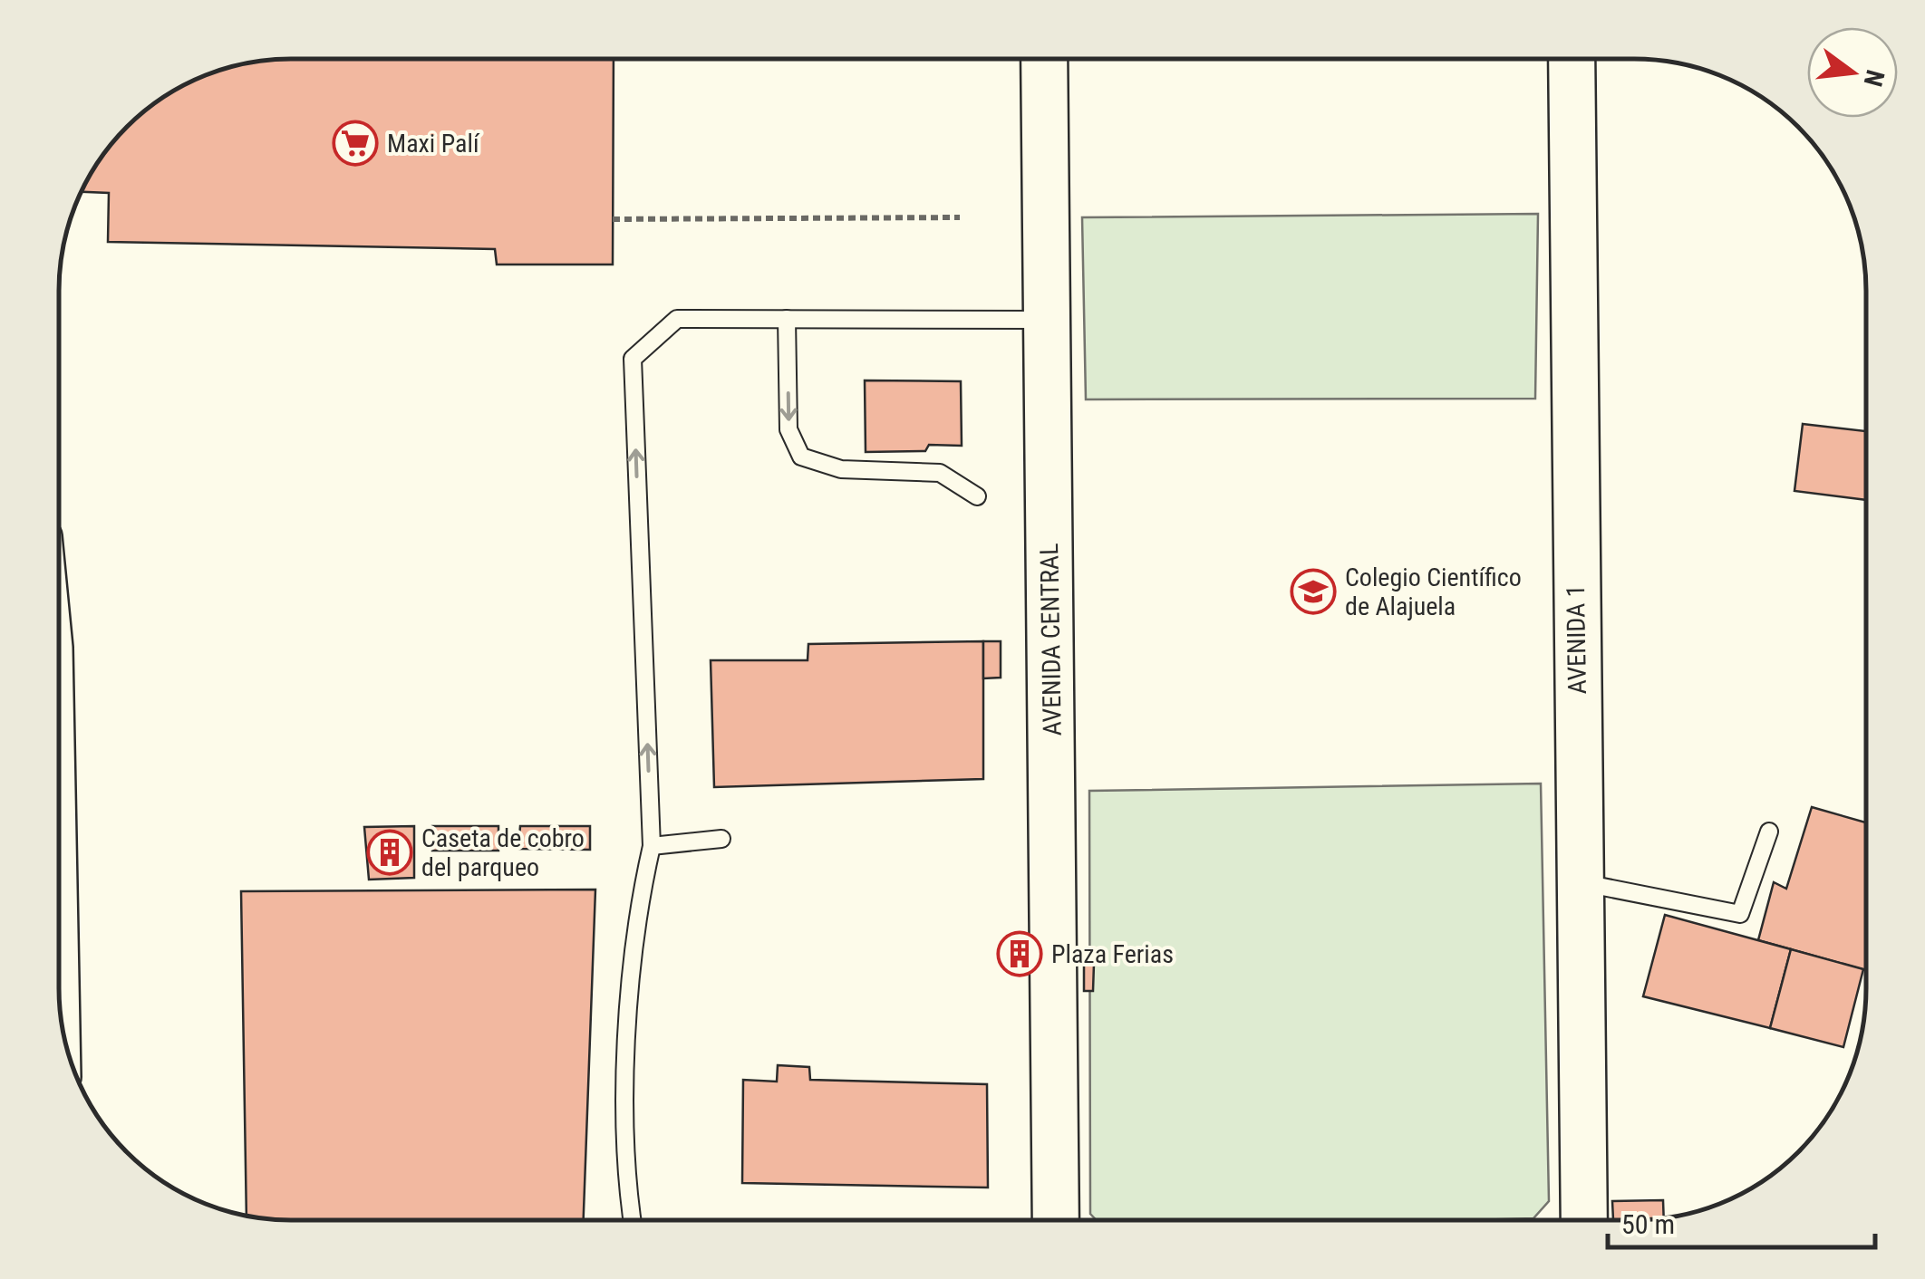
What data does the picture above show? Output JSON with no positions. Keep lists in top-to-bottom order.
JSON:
{
  "streets": {
    "street": ["AVENIDA CENTRAL", "AVENIDA 1"]
  },
  "places": {
    "supermarket": ["Maxi Palí"],
    "school or university": ["Colegio Científico de Alajuela"],
    "building": ["Caseta de cobro del parqueo", "Plaza Ferias"]
  },
  "scale_bar": "50 m",
  "north": "right"
}
